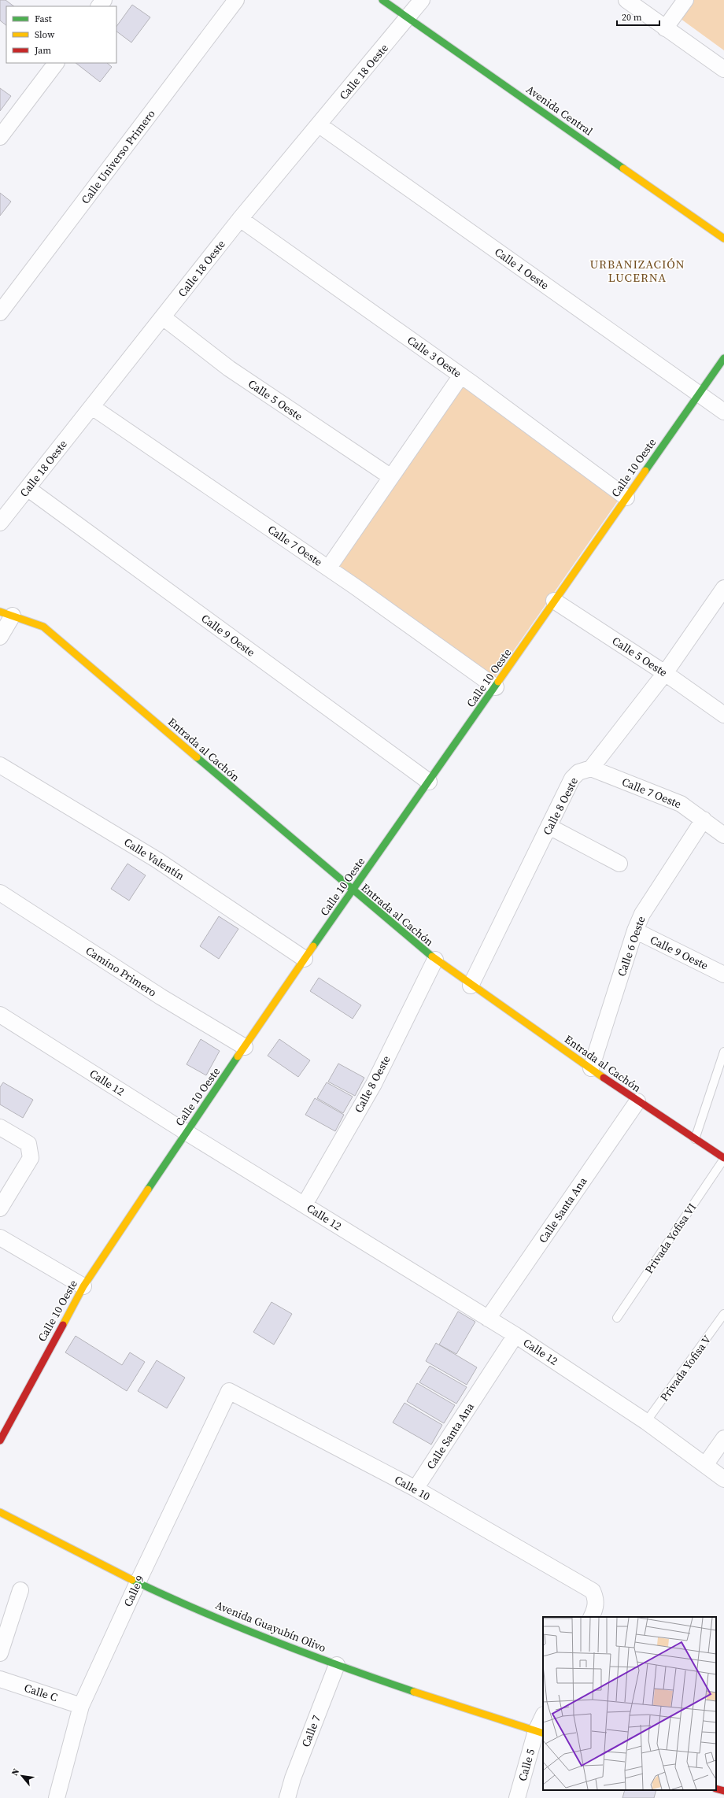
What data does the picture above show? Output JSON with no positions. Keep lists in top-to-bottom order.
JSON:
{
  "streets": {
    "street": [
      "Calle 18 Oeste",
      "Avenida Central",
      "Calle Universo Primero",
      "Calle 1 Oeste",
      "Calle 3 Oeste",
      "Calle 5 Oeste",
      "Calle 10 Oeste",
      "Calle 7 Oeste",
      "Calle 9 Oeste",
      "Entrada al Cachón",
      "Calle 8 Oeste",
      "Calle Valentín",
      "Calle 6 Oeste",
      "Camino Primero",
      "Calle 12",
      "Calle Santa Ana",
      "Calle 10",
      "Calle 9",
      "Avenida Guayubín Olivo",
      "Calle C",
      "Calle 7",
      "Calle 5"
    ],
    "lane": ["Privada Yofisa VI", "Privada Yofisa V"]
  },
  "crossings": [
    ["Calle 18 Oeste", "Avenida Central"],
    ["Calle 18 Oeste", "Calle 1 Oeste"],
    ["Calle 18 Oeste", "Calle 3 Oeste"],
    ["Calle 18 Oeste", "Calle 5 Oeste"],
    ["Calle 18 Oeste", "Calle 7 Oeste"],
    ["Calle 18 Oeste", "Calle 9 Oeste"],
    ["Calle 1 Oeste", "Calle 10 Oeste"],
    ["Calle 3 Oeste", "Calle 10 Oeste"],
    ["Calle 5 Oeste", "Calle 10 Oeste"],
    ["Calle 5 Oeste", "Calle 8 Oeste"],
    ["Calle 10 Oeste", "Calle 7 Oeste"],
    ["Calle 10 Oeste", "Calle 9 Oeste"],
    ["Calle 10 Oeste", "Entrada al Cachón"],
    ["Calle 10 Oeste", "Calle Valentín"],
    ["Calle 10 Oeste", "Camino Primero"],
    ["Calle 10 Oeste", "Calle 12"],
    ["Calle 7 Oeste", "Calle 8 Oeste"],
    ["Calle 7 Oeste", "Calle 6 Oeste"],
    ["Calle 9 Oeste", "Calle 6 Oeste"],
    ["Entrada al Cachón", "Calle 8 Oeste"],
    ["Entrada al Cachón", "Calle 6 Oeste"],
    ["Entrada al Cachón", "Calle Santa Ana"],
    ["Entrada al Cachón", "Privada Yofisa VI"],
    ["Calle 8 Oeste", "Calle 12"],
    ["Calle 12", "Calle Santa Ana"],
    ["Calle 12", "Privada Yofisa V"],
    ["Calle Santa Ana", "Calle 10"],
    ["Calle 10", "Calle 9"],
    ["Calle 9", "Avenida Guayubín Olivo"],
    ["Calle 9", "Calle C"],
    ["Avenida Guayubín Olivo", "Calle 7"],
    ["Avenida Guayubín Olivo", "Calle 5"]
  ],
  "districts": ["URBANIZACIÓN LUCERNA"],
  "legend": ["Fast", "Slow", "Jam"],
  "scale_bar": "20 m",
  "north": "top left"
}
